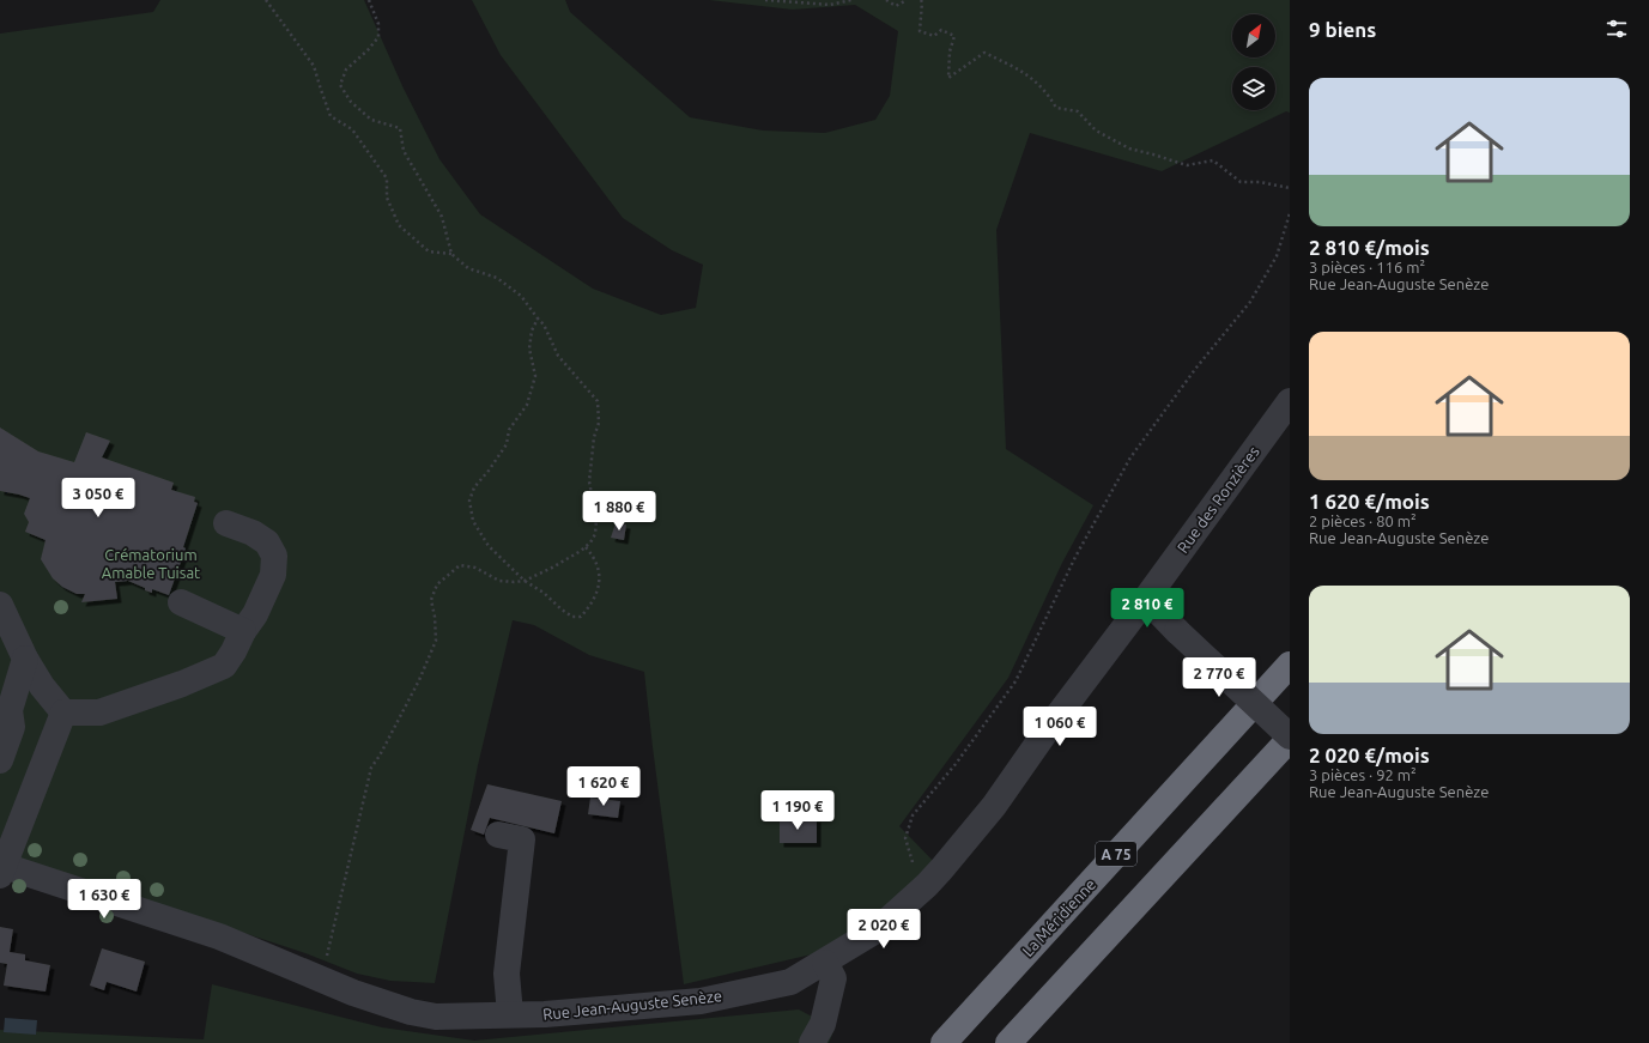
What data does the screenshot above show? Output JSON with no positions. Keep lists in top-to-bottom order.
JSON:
{
  "streets": {
    "highway": ["A 75", "La Méridienne"],
    "street": ["Rue des Ronzières", "Rue Jean-Auguste Senèze"]
  },
  "crossings": [
    ["Rue des Ronzières", "Rue Jean-Auguste Senèze"]
  ],
  "parks": ["Crématorium Amable Tuisat"],
  "north": "top right",
  "page": {
    "heading": "9 biens",
    "list": [
      {
        "name": "2 810 €/mois",
        "note": "3 pièces · 116 m² · Rue Jean-Auguste Senèze"
      },
      {
        "name": "1 620 €/mois",
        "note": "2 pièces · 80 m² · Rue Jean-Auguste Senèze"
      },
      {
        "name": "2 020 €/mois",
        "note": "3 pièces · 92 m² · Rue Jean-Auguste Senèze"
      }
    ],
    "price": [
      "3 050 €",
      "1 880 €",
      "2 810 €",
      "2 770 €",
      "1 060 €",
      "1 620 €",
      "1 190 €",
      "1 630 €",
      "2 020 €"
    ]
  }
}
